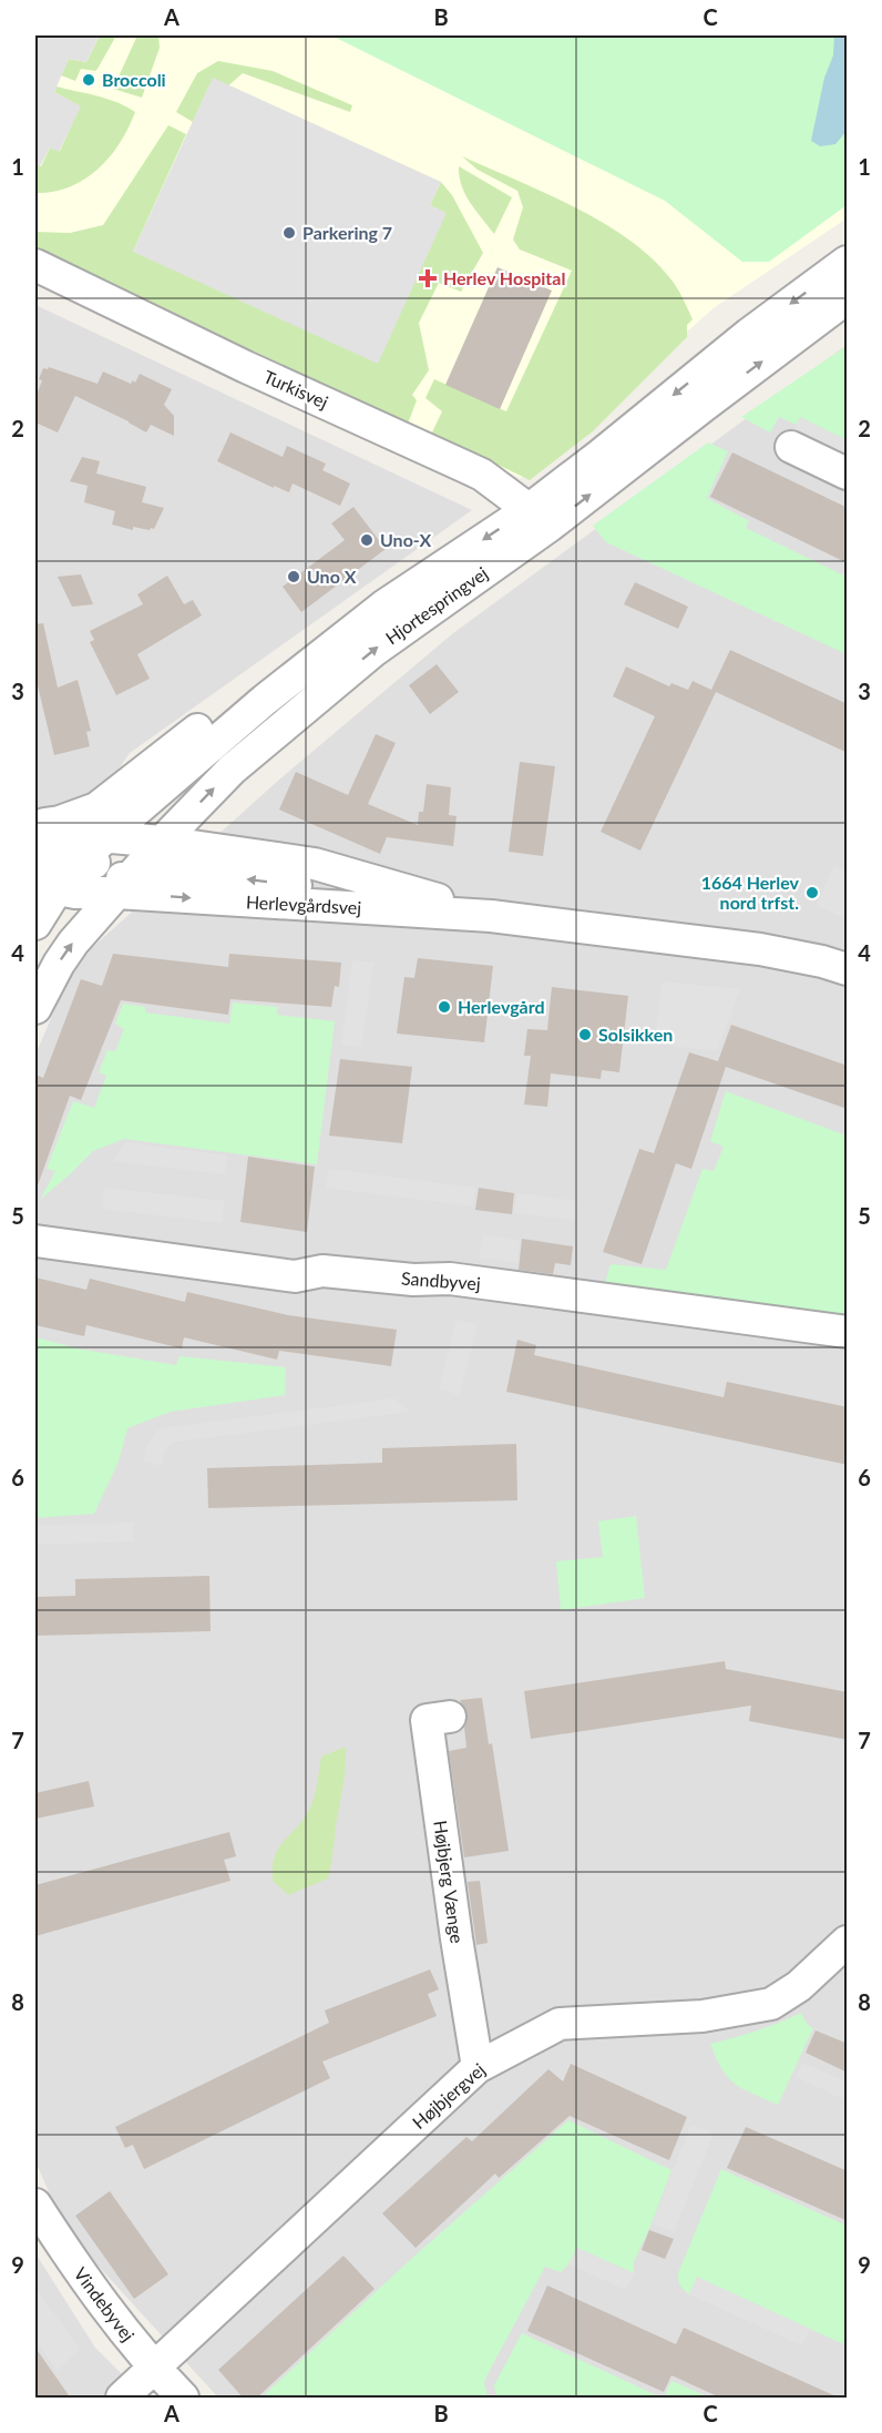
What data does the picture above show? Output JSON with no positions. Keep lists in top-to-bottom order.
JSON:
{
  "streets": {
    "street": [
      "Turkisvej",
      "Hjortespringvej",
      "Herlevgårdsvej",
      "Sandbyvej",
      "Højbjerg Vænge",
      "Højbjergvej",
      "Vindebyvej"
    ]
  },
  "crossings": [
    ["Turkisvej", "Hjortespringvej"],
    ["Hjortespringvej", "Herlevgårdsvej"],
    ["Højbjerg Vænge", "Højbjergvej"],
    ["Højbjergvej", "Vindebyvej"]
  ],
  "places": {
    "other": [
      "Broccoli",
      "Parkering 7",
      "Uno-X",
      "Uno X",
      "1664 Herlev nord trfst.",
      "Herlevgård",
      "Solsikken"
    ],
    "health": ["Herlev Hospital"]
  },
  "grid": {
    "columns": ["A", "B", "C"],
    "rows": [
      "1",
      "2",
      "3",
      "4",
      "5",
      "6",
      "7",
      "8",
      "9"
    ]
  }
}
